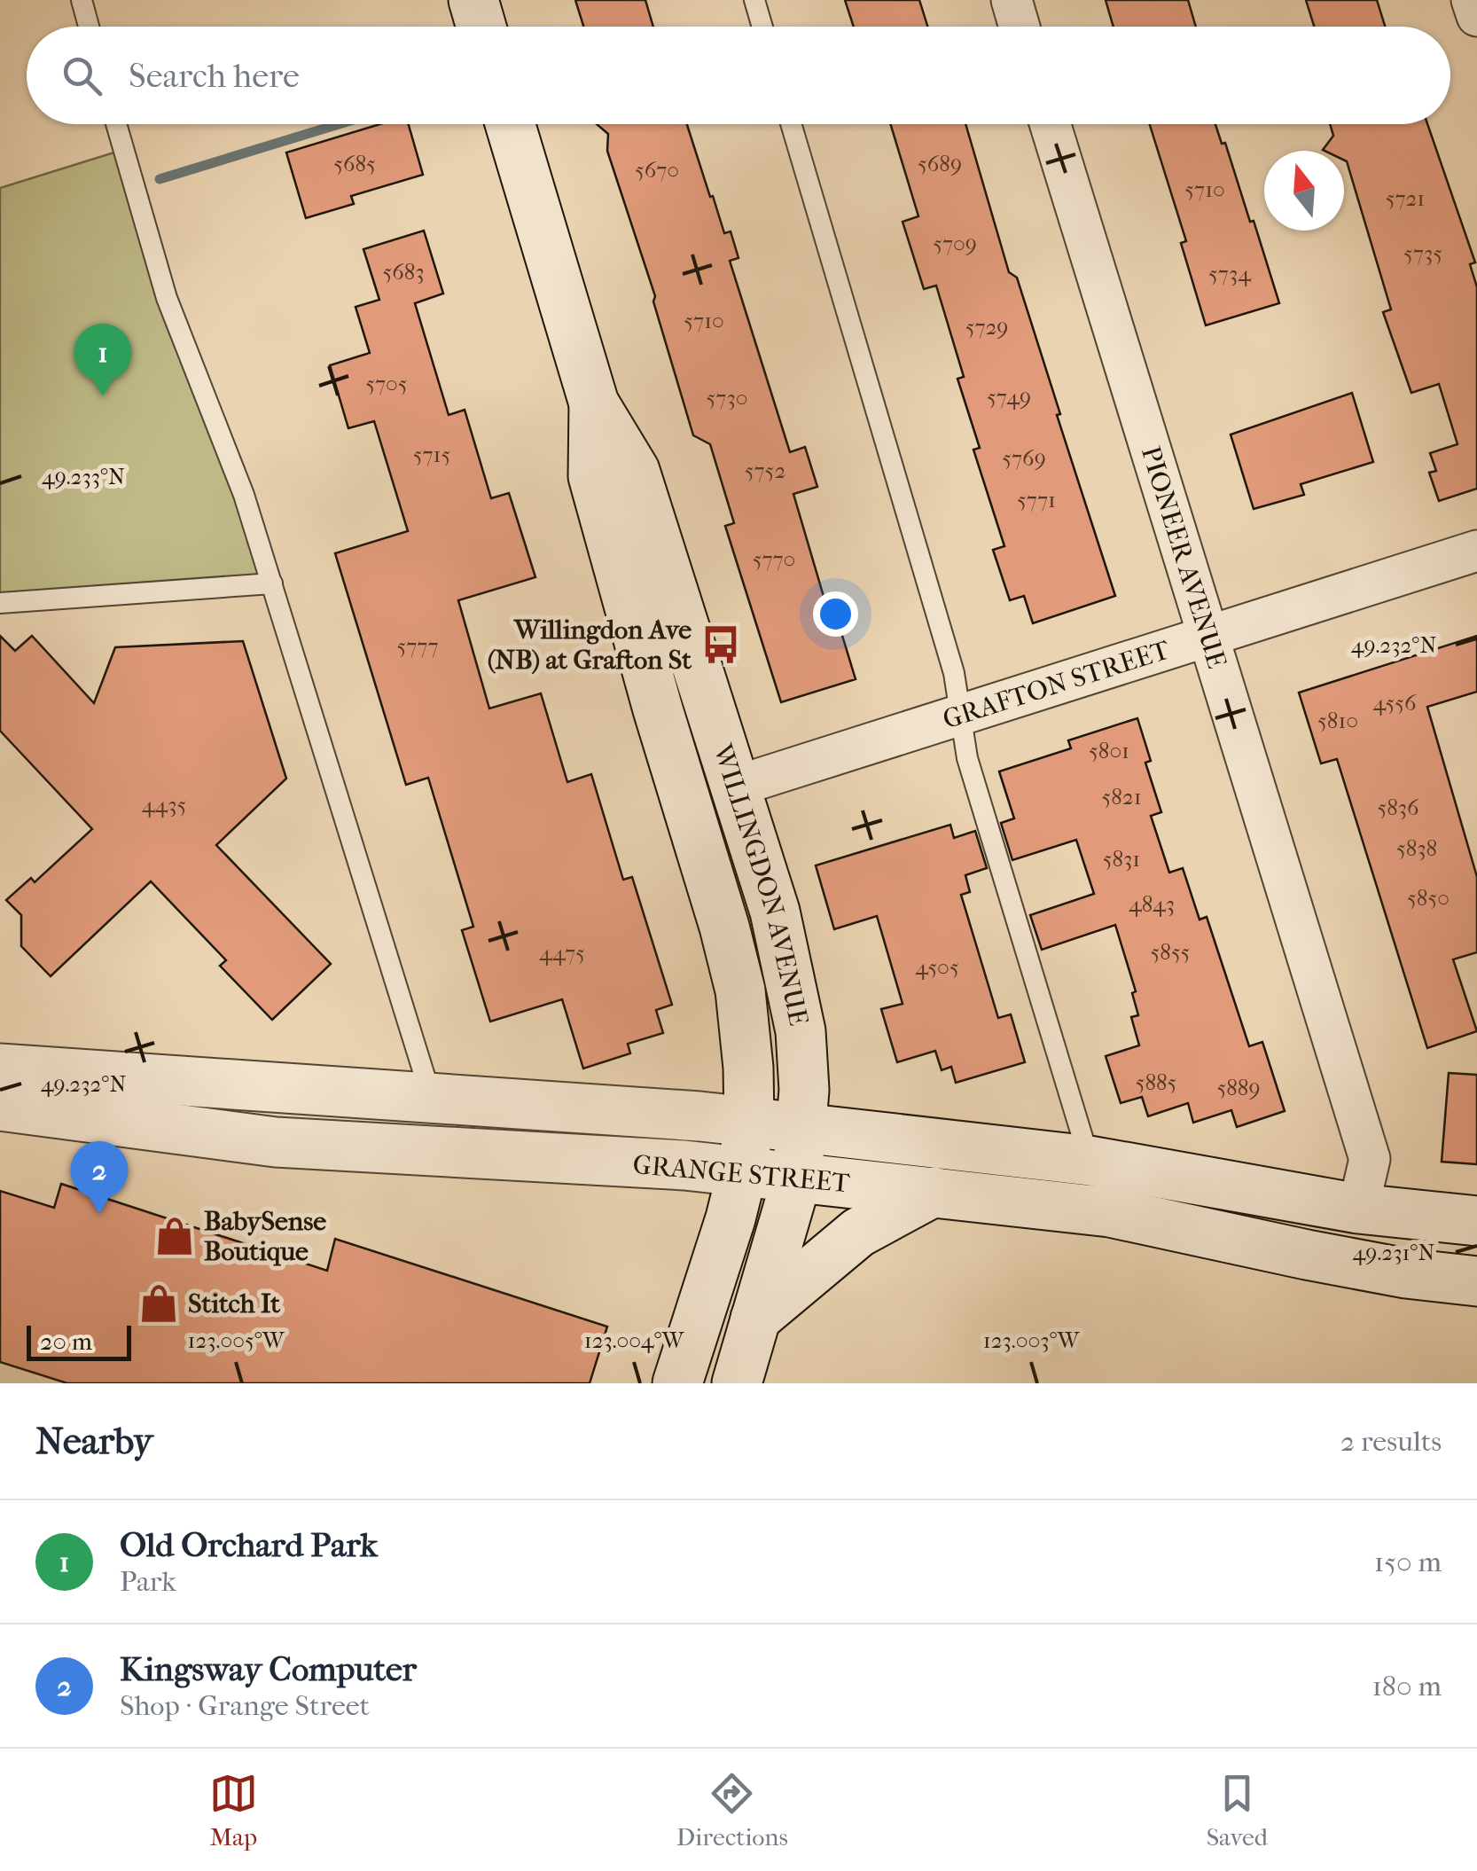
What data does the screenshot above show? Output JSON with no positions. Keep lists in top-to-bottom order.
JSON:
{
  "streets": {
    "main road": ["WILLINGDON AVENUE", "GRANGE STREET"],
    "street": ["PIONEER AVENUE", "GRAFTON STREET"]
  },
  "crossings": [
    ["PIONEER AVENUE", "GRAFTON STREET"],
    ["PIONEER AVENUE", "GRANGE STREET"],
    ["GRAFTON STREET", "WILLINGDON AVENUE"],
    ["WILLINGDON AVENUE", "GRANGE STREET"]
  ],
  "places": {
    "bus stop": ["Willingdon Ave (NB) at Grafton St"],
    "shop": ["BabySense Boutique", "Stitch It"]
  },
  "house_numbers": [
    "5685",
    "5689",
    "5670",
    "5710",
    "5721",
    "5709",
    "5735",
    "5683",
    "5734",
    "5710",
    "5729",
    "5705",
    "5749",
    "5730",
    "5715",
    "5769",
    "5752",
    "5771",
    "5770",
    "5777",
    "4556",
    "5810",
    "5801",
    "5821",
    "4435",
    "5836",
    "5838",
    "5831",
    "5850",
    "4843",
    "5855",
    "4475",
    "4505",
    "5885",
    "5889"
  ],
  "scale_bar": "20 m",
  "north": "top",
  "page": {
    "search": "Search here",
    "pins": ["1", "2"],
    "scale": "20 m",
    "heading": ["Nearby", "2 results"],
    "list": [
      {
        "mark": "1",
        "name": "Old Orchard Park",
        "note": "Park",
        "value": "150 m"
      },
      {
        "mark": "2",
        "name": "Kingsway Computer",
        "note": "Shop · Grange Street",
        "value": "180 m"
      }
    ],
    "nav": ["Map", "Directions", "Saved"]
  },
  "coordinates": [
    "49.233°N",
    "49.232°N",
    "49.231°N",
    "123.005°W",
    "123.004°W",
    "123.003°W"
  ]
}
